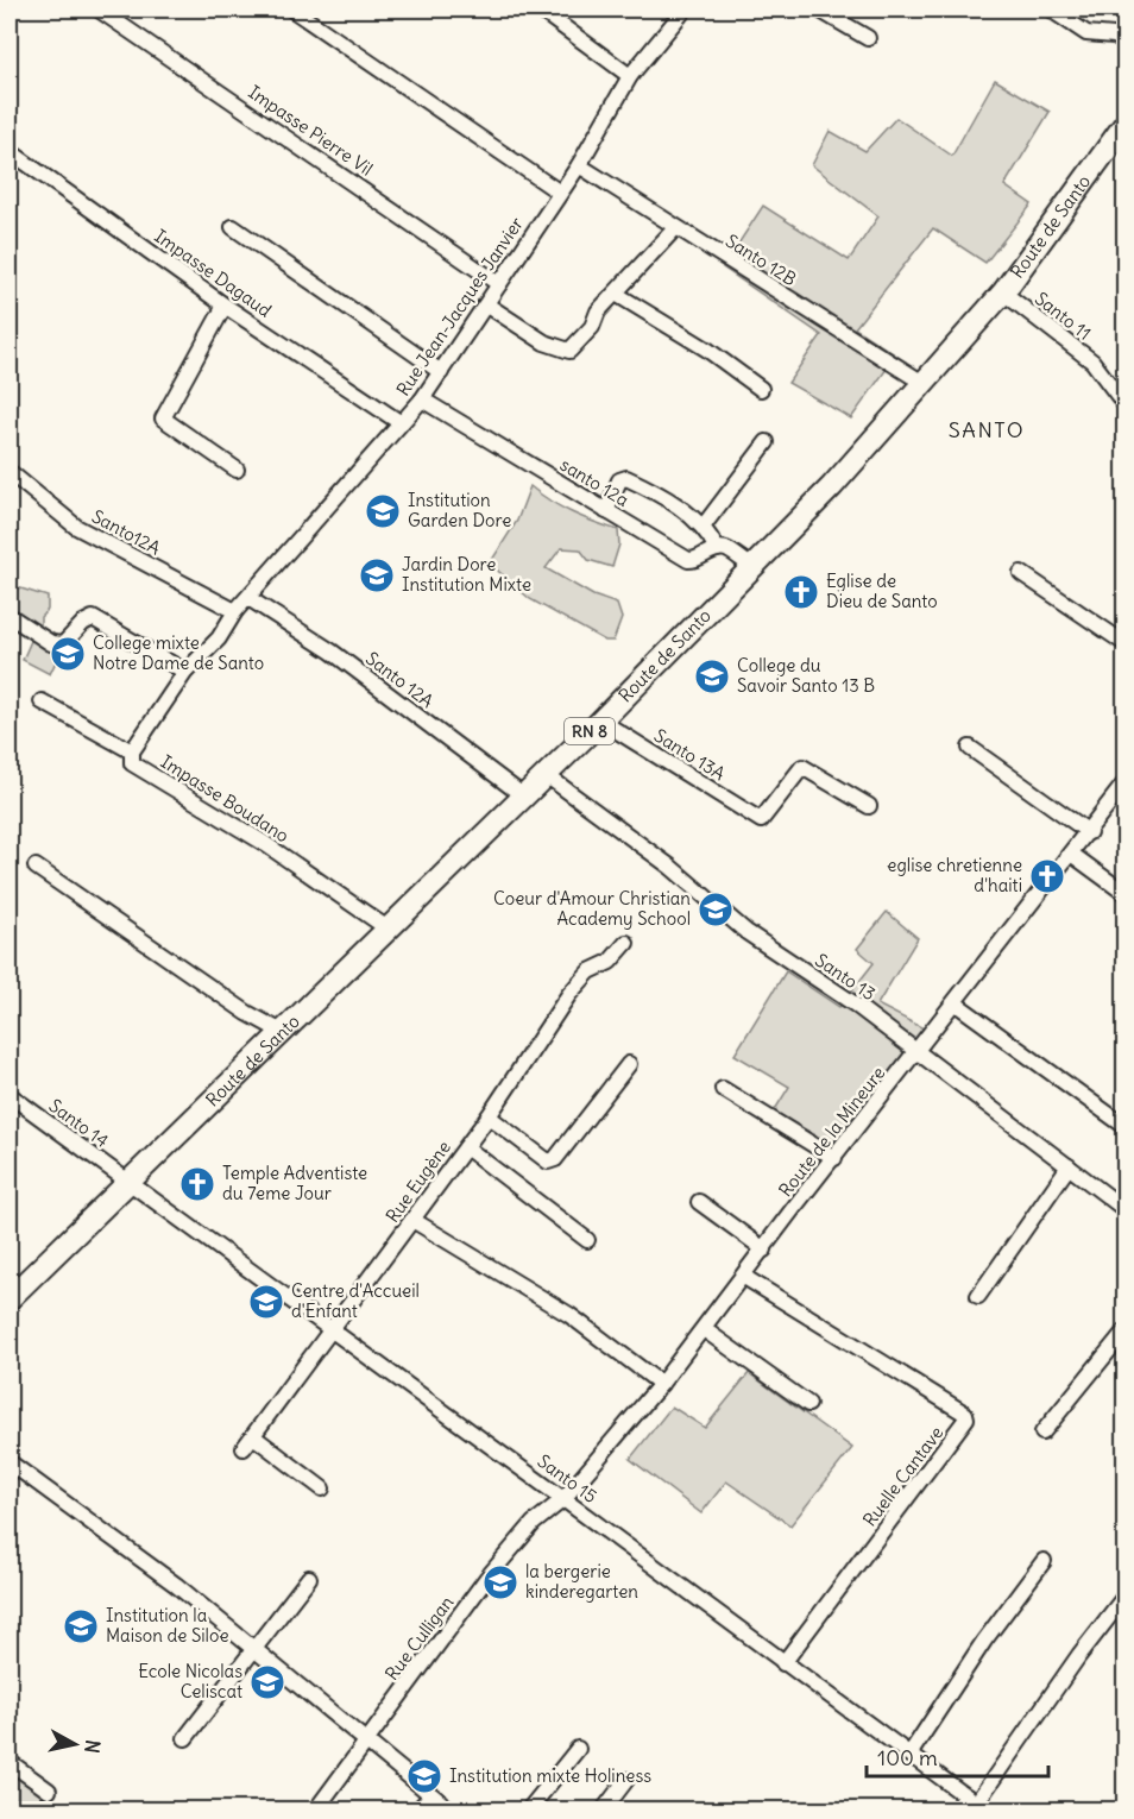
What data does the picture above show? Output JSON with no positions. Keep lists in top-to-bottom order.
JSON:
{
  "streets": {
    "main road": ["Route de Santo", "RN 8"],
    "street": [
      "Impasse Pierre Vil",
      "Santo 12B",
      "Impasse Dagaud",
      "Rue Jean-Jacques Janvier",
      "Santo 11",
      "santo 12a",
      "Santo12A",
      "Santo 12A",
      "Santo 13A",
      "Impasse Boudano",
      "Santo 13",
      "Santo 14",
      "Route de la Mineure",
      "Rue Eugène",
      "Ruelle Cantave",
      "Santo 15",
      "Rue Culligan"
    ]
  },
  "crossings": [
    ["Impasse Pierre Vil", "Rue Jean-Jacques Janvier"],
    ["Route de Santo", "Santo 12B"],
    ["Route de Santo", "Santo 11"],
    ["Route de Santo", "Santo 12A"],
    ["Route de Santo", "Santo 13A"],
    ["Route de Santo", "Impasse Boudano"],
    ["Route de Santo", "Santo 13"],
    ["Route de Santo", "Santo 14"],
    ["Route de Santo", "Santo 15"],
    ["Santo 12B", "Rue Jean-Jacques Janvier"],
    ["Impasse Dagaud", "Rue Jean-Jacques Janvier"],
    ["Rue Jean-Jacques Janvier", "santo 12a"],
    ["Rue Jean-Jacques Janvier", "Santo12A"],
    ["Rue Jean-Jacques Janvier", "Santo 12A"],
    ["Santo 13", "Route de la Mineure"],
    ["Santo 14", "Santo 15"],
    ["Route de la Mineure", "Ruelle Cantave"],
    ["Route de la Mineure", "Santo 15"],
    ["Route de la Mineure", "Rue Culligan"],
    ["Rue Eugène", "Santo 15"],
    ["Ruelle Cantave", "Santo 15"],
    ["Santo 15", "Rue Culligan"]
  ],
  "districts": ["SANTO"],
  "places": {
    "school or university": [
      "Institution Garden Dore",
      "Jardin Dore Institution Mixte",
      "College mixte Notre Dame de Santo",
      "College du Savoir Santo 13 B",
      "Coeur d'Amour Christian Academy School",
      "Centre d'Accueil d'Enfant",
      "la bergerie kinderegarten",
      "Institution la Maison de Siloe",
      "Ecole Nicolas Celiscat",
      "Institution mixte Holiness"
    ],
    "church": ["Eglise de Dieu de Santo", "eglise chretienne d'haiti", "Temple Adventiste du 7eme Jour"]
  },
  "scale_bar": "100 m",
  "north": "right"
}
